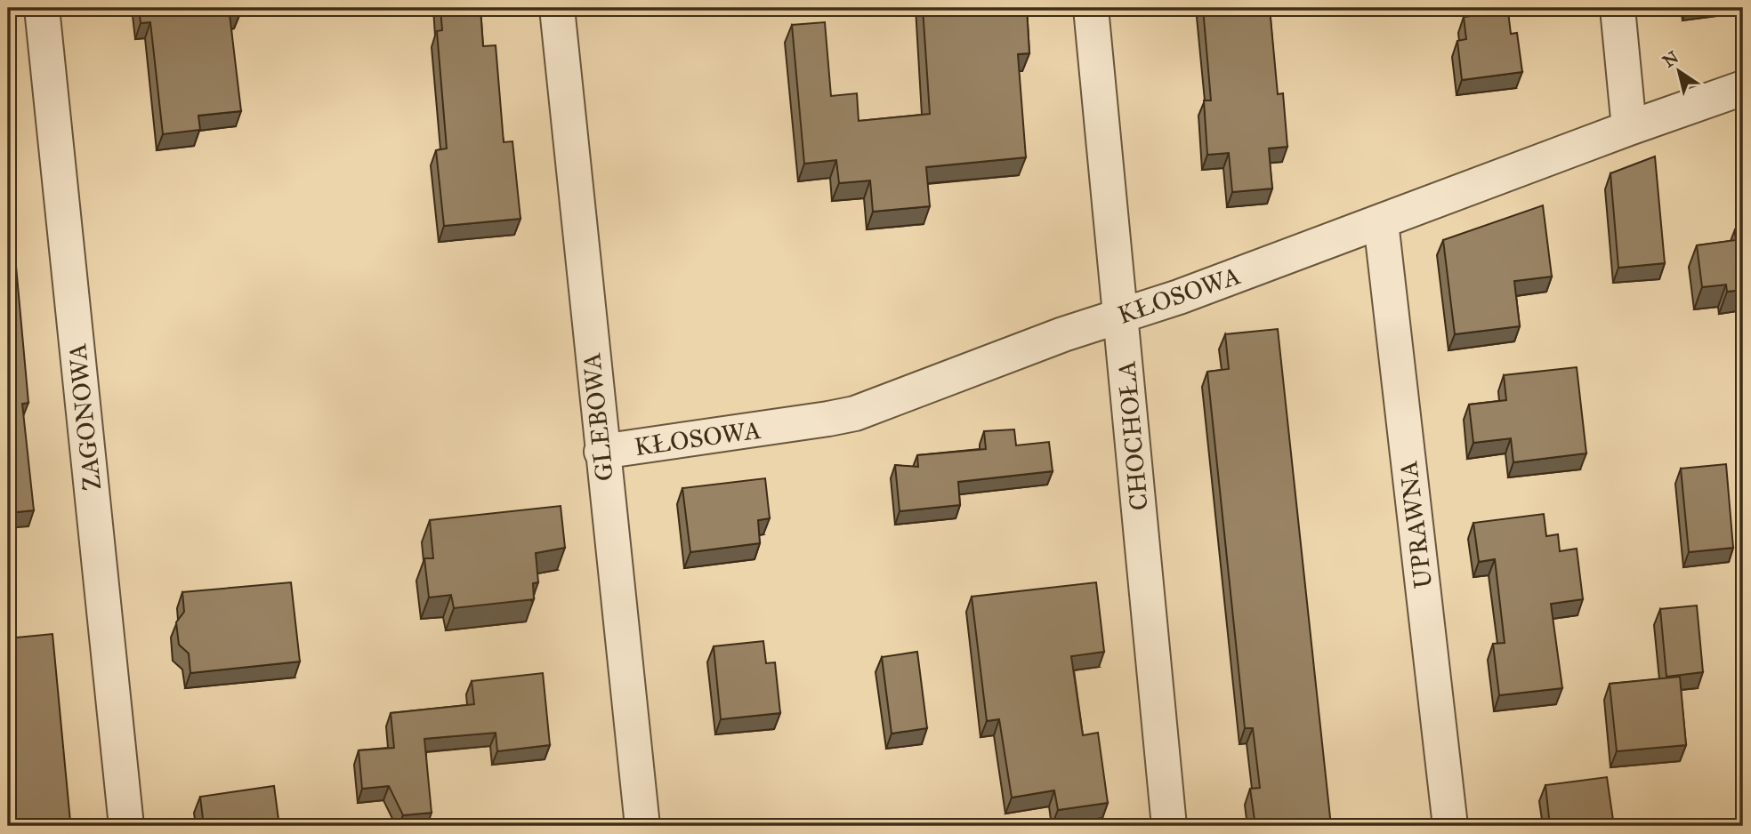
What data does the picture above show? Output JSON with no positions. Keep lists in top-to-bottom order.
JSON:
{
  "streets": {
    "street": [
      "KŁOSOWA",
      "ZAGONOWA",
      "GLEBOWA",
      "CHOCHOŁA",
      "UPRAWNA"
    ]
  },
  "crossings": [
    ["KŁOSOWA", "GLEBOWA"],
    ["KŁOSOWA", "CHOCHOŁA"],
    ["KŁOSOWA", "UPRAWNA"]
  ],
  "north": "top left"
}
